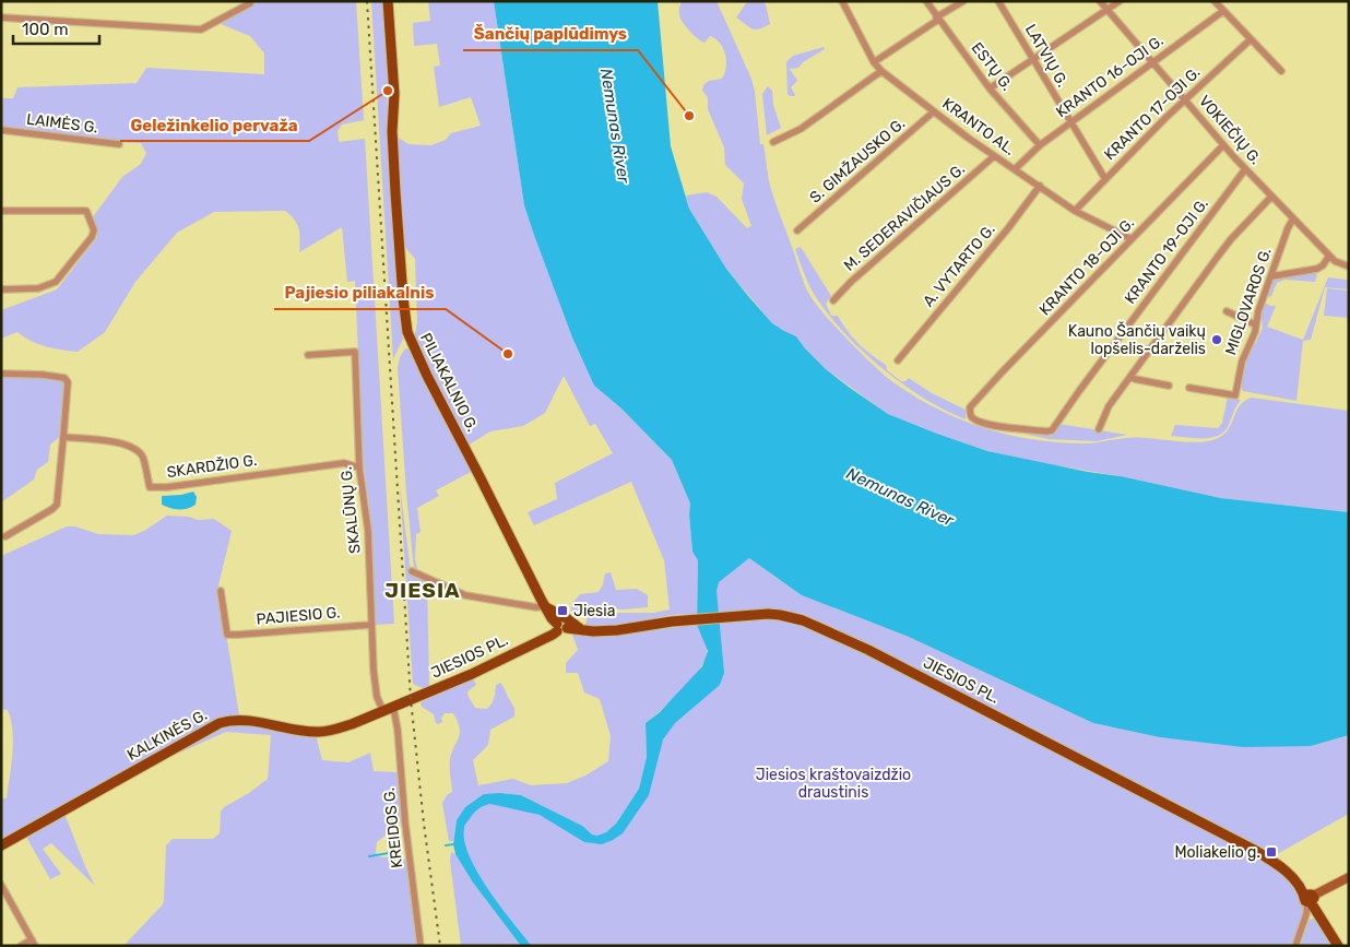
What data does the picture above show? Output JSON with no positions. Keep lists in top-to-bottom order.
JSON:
{
  "streets": {
    "main road": ["PILIAKALNIO G.", "JIESIOS PL.", "KALKINĖS G."],
    "street": [
      "LATVIŲ G.",
      "ESTŲ G.",
      "KRANTO 16-OJI G.",
      "KRANTO 17-OJI G.",
      "LAIMĖS G.",
      "KRANTO AL.",
      "VOKIEČIŲ G.",
      "S. GIMŽAUSKO G.",
      "M. SEDERAVIČIAUS G.",
      "KRANTO 19-OJI G.",
      "A. VYTARTO G.",
      "KRANTO 18-OJI G.",
      "MIGLOVAROS G.",
      "SKARDŽIO G.",
      "SKALŪNŲ G.",
      "PAJIESIO G.",
      "KREIDOS G."
    ]
  },
  "crossings": [
    ["LATVIŲ G.", "KRANTO 16-OJI G."],
    ["LATVIŲ G.", "KRANTO 17-OJI G."],
    ["ESTŲ G.", "KRANTO 16-OJI G."],
    ["KRANTO 16-OJI G.", "KRANTO AL."],
    ["KRANTO 16-OJI G.", "VOKIEČIŲ G."],
    ["KRANTO 17-OJI G.", "KRANTO AL."],
    ["KRANTO 17-OJI G.", "VOKIEČIŲ G."],
    ["KRANTO AL.", "S. GIMŽAUSKO G."],
    ["KRANTO AL.", "M. SEDERAVIČIAUS G."],
    ["KRANTO AL.", "A. VYTARTO G."],
    ["KRANTO AL.", "KRANTO 18-OJI G."],
    ["VOKIEČIŲ G.", "KRANTO 19-OJI G."],
    ["VOKIEČIŲ G.", "KRANTO 18-OJI G."],
    ["VOKIEČIŲ G.", "MIGLOVAROS G."],
    ["KRANTO 19-OJI G.", "KRANTO 18-OJI G."],
    ["PILIAKALNIO G.", "JIESIOS PL."],
    ["SKARDŽIO G.", "SKALŪNŲ G."],
    ["SKALŪNŲ G.", "PAJIESIO G."],
    ["SKALŪNŲ G.", "KALKINĖS G."],
    ["JIESIOS PL.", "KALKINĖS G."],
    ["JIESIOS PL.", "KREIDOS G."],
    ["KALKINĖS G.", "KREIDOS G."]
  ],
  "districts": ["JIESIA"],
  "water": ["Nemunas River"],
  "parks": ["Jiesios kraštovaizdžio draustinis"],
  "places": {
    "other": [
      "Geležinkelio pervaža",
      "Šančių paplūdimys",
      "Kauno Šančių vaikų lopšelis-darželis",
      "Pajiesio piliakalnis"
    ],
    "transit": ["Jiesia", "Moliakelio g."]
  },
  "scale_bar": "100 m"
}
